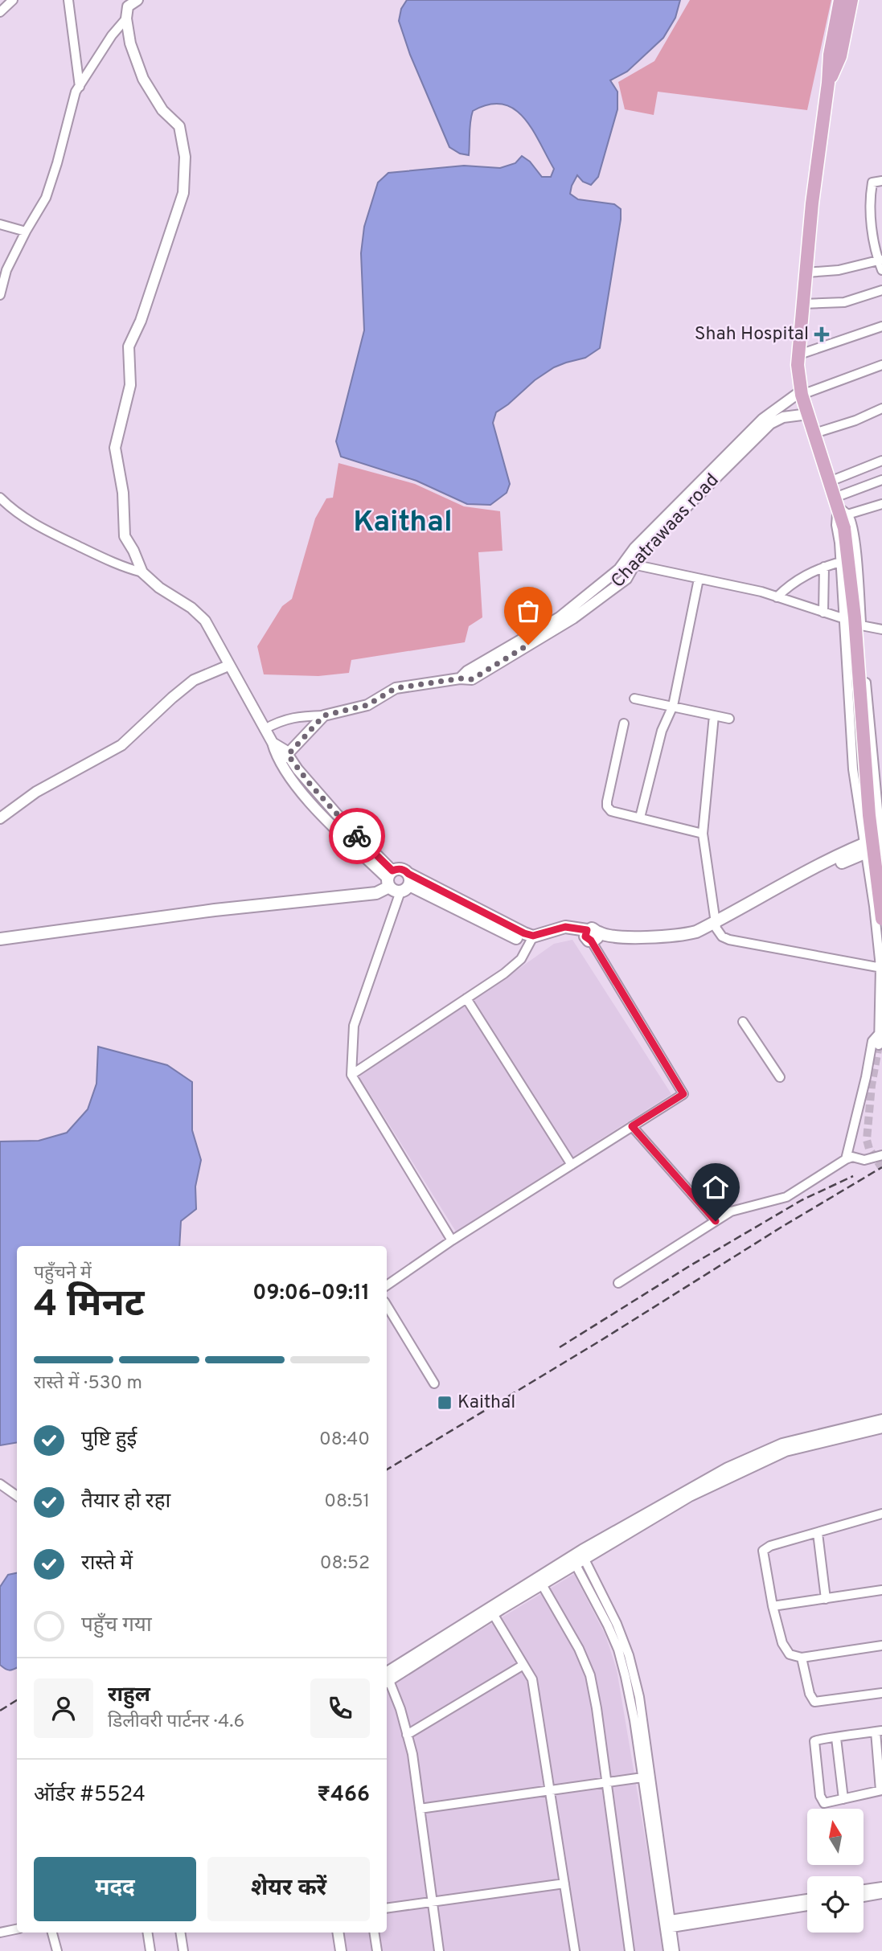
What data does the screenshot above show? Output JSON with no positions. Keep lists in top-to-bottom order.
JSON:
{
  "streets": {
    "street": ["Chaatrawaas road"]
  },
  "districts": ["Kaithal"],
  "places": {
    "health": ["Shah Hospital"],
    "transit": ["Kaithal"]
  },
  "north": "top",
  "page": {
    "heading": ["4 मिनट", "पहुँचने में", "09:06–09:11"],
    "panel": [
      "राहुल",
      "डिलीवरी पार्टनर · 4.6",
      "ऑर्डर #5524",
      "₹466"
    ],
    "bar": "रास्ते में · 530 m",
    "list": [
      ["पुष्टि हुई", "08:40"],
      ["तैयार हो रहा", "08:51"],
      ["रास्ते में", "08:52"],
      "पहुँच गया"
    ],
    "buttons": ["मदद", "शेयर करें"]
  }
}
